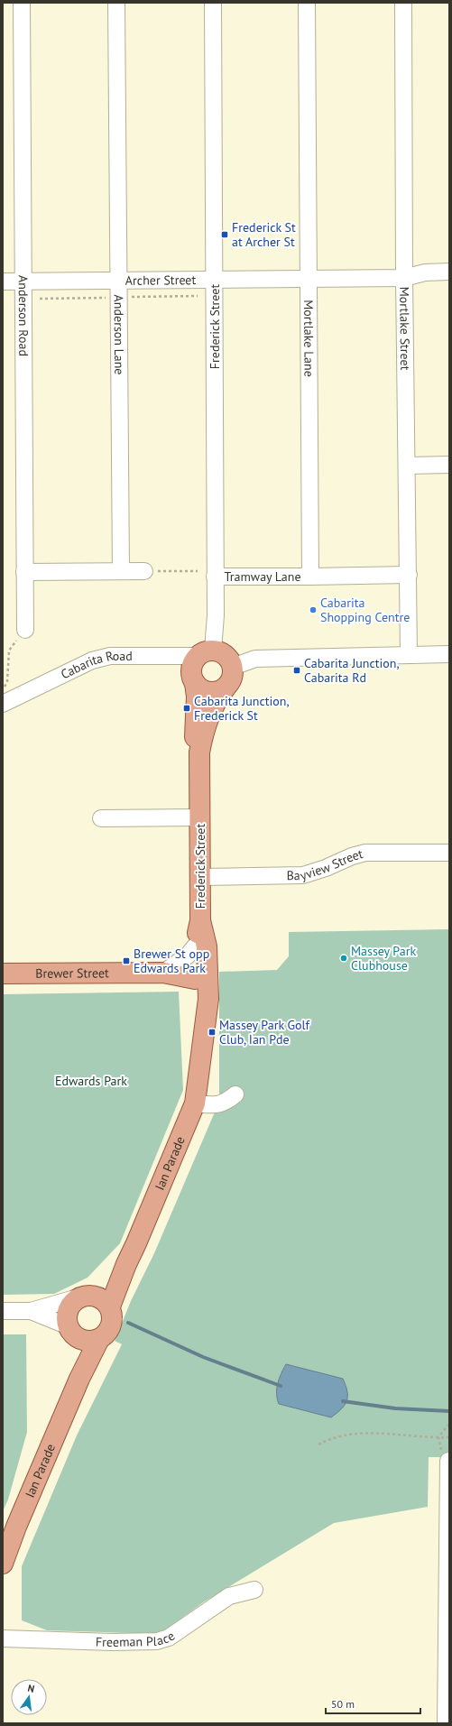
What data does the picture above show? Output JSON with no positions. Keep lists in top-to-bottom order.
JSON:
{
  "streets": {
    "main road": ["Frederick Street", "Brewer Street", "Ian Parade"],
    "street": [
      "Archer Street",
      "Anderson Road",
      "Mortlake Street",
      "Anderson Lane",
      "Mortlake Lane",
      "Tramway Lane",
      "Cabarita Road",
      "Bayview Street",
      "Freeman Place"
    ]
  },
  "crossings": [
    ["Archer Street", "Anderson Road"],
    ["Archer Street", "Frederick Street"],
    ["Archer Street", "Mortlake Street"],
    ["Archer Street", "Anderson Lane"],
    ["Archer Street", "Mortlake Lane"],
    ["Frederick Street", "Tramway Lane"],
    ["Frederick Street", "Cabarita Road"],
    ["Frederick Street", "Bayview Street"],
    ["Frederick Street", "Ian Parade"],
    ["Mortlake Lane", "Tramway Lane"],
    ["Brewer Street", "Ian Parade"]
  ],
  "parks": ["Edwards Park"],
  "places": {
    "transit": [
      "Frederick St at Archer St",
      "Cabarita Junction, Cabarita Rd",
      "Cabarita Junction, Frederick St",
      "Brewer St opp Edwards Park",
      "Massey Park Golf Club, Ian Pde"
    ],
    "other": ["Cabarita Shopping Centre", "Massey Park Clubhouse"]
  },
  "scale_bar": "50 m",
  "north": "top"
}
